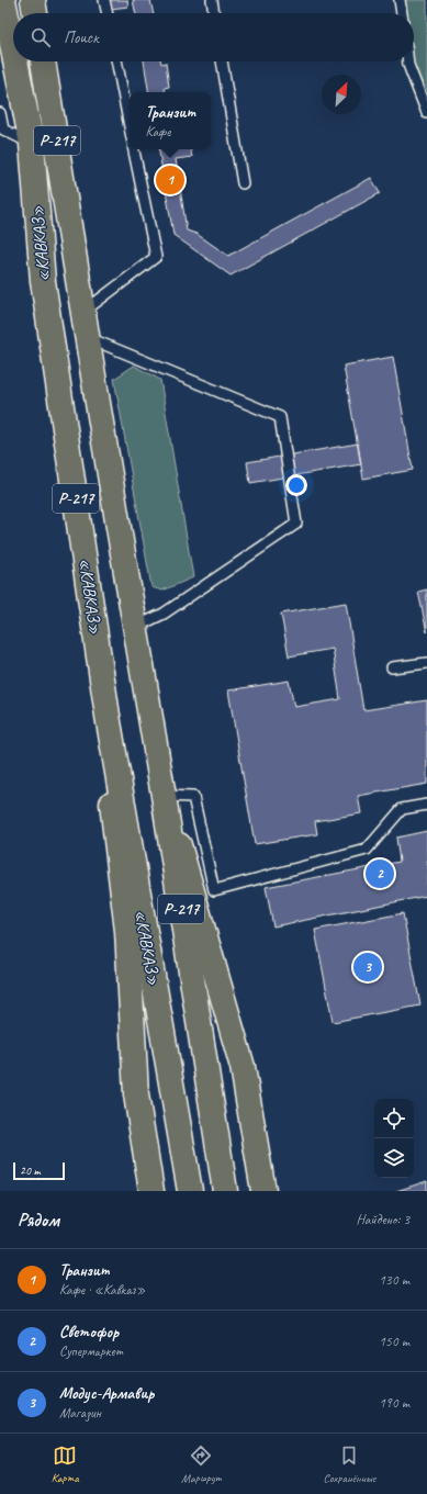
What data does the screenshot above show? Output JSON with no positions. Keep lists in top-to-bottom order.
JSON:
{
  "streets": {
    "main road": ["Р-217", "«КАВКАЗ»"]
  },
  "scale_bar": "20 m",
  "north": "top right",
  "page": {
    "search": "Поиск",
    "popup": ["Транзит", "Кафе"],
    "pins": ["1", "2", "3"],
    "scale": "20 m",
    "heading": ["Рядом", "Найдено: 3"],
    "list": [
      {
        "mark": "1",
        "name": "Транзит",
        "note": "Кафе · «Кавказ»",
        "value": "130 m"
      },
      {
        "mark": "2",
        "name": "Светофор",
        "note": "Супермаркет",
        "value": "150 m"
      },
      {
        "mark": "3",
        "name": "Модус-Армавир",
        "note": "Магазин",
        "value": "190 m"
      }
    ],
    "nav": ["Карта", "Маршрут", "Сохранённые"]
  }
}
